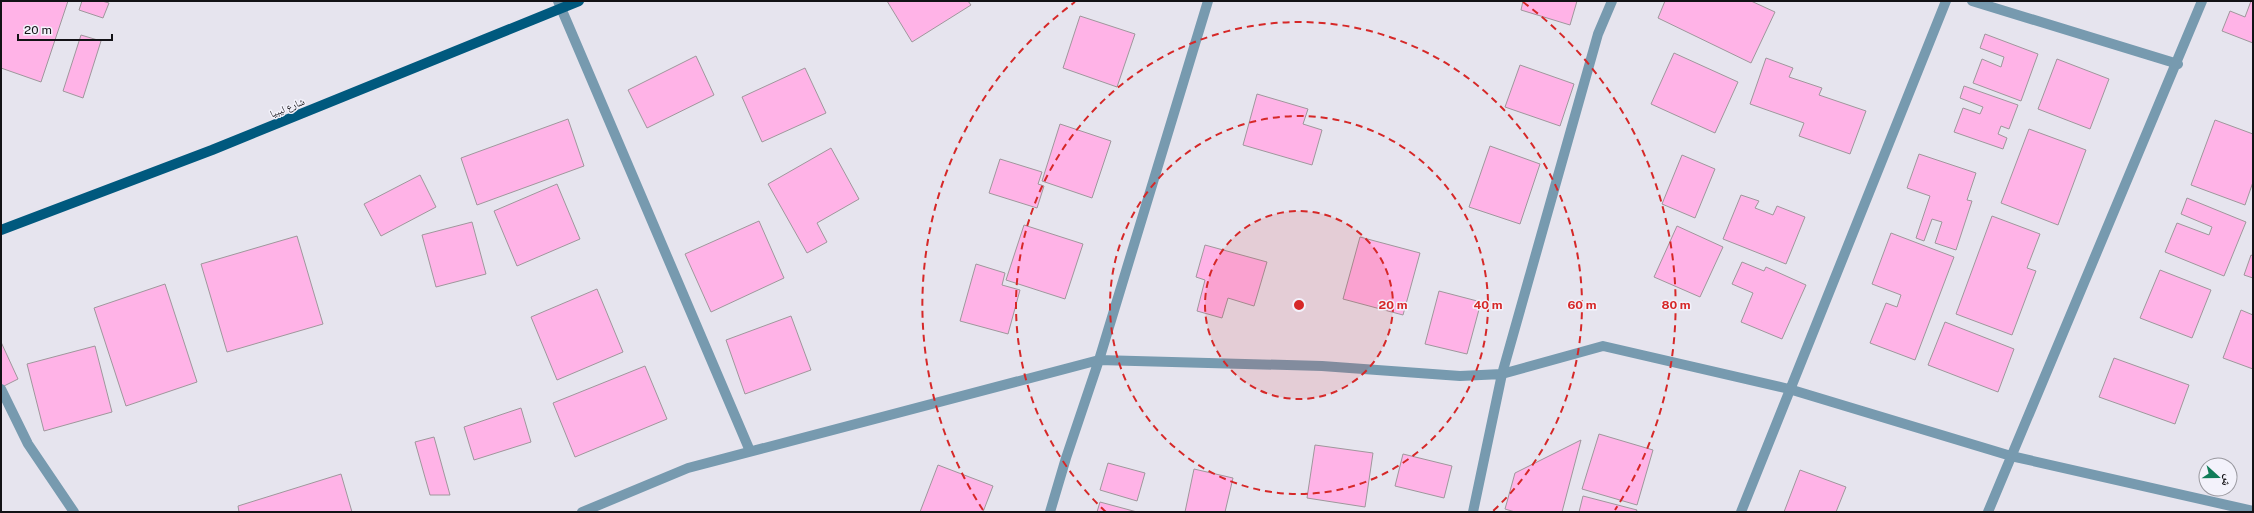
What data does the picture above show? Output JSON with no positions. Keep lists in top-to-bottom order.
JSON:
{
  "streets": {
    "main road": ["شارع ليبيا"]
  },
  "scale_bar": "20 m",
  "north": "right",
  "rings": [
    "20 m",
    "40 m",
    "60 m",
    "80 m"
  ]
}
